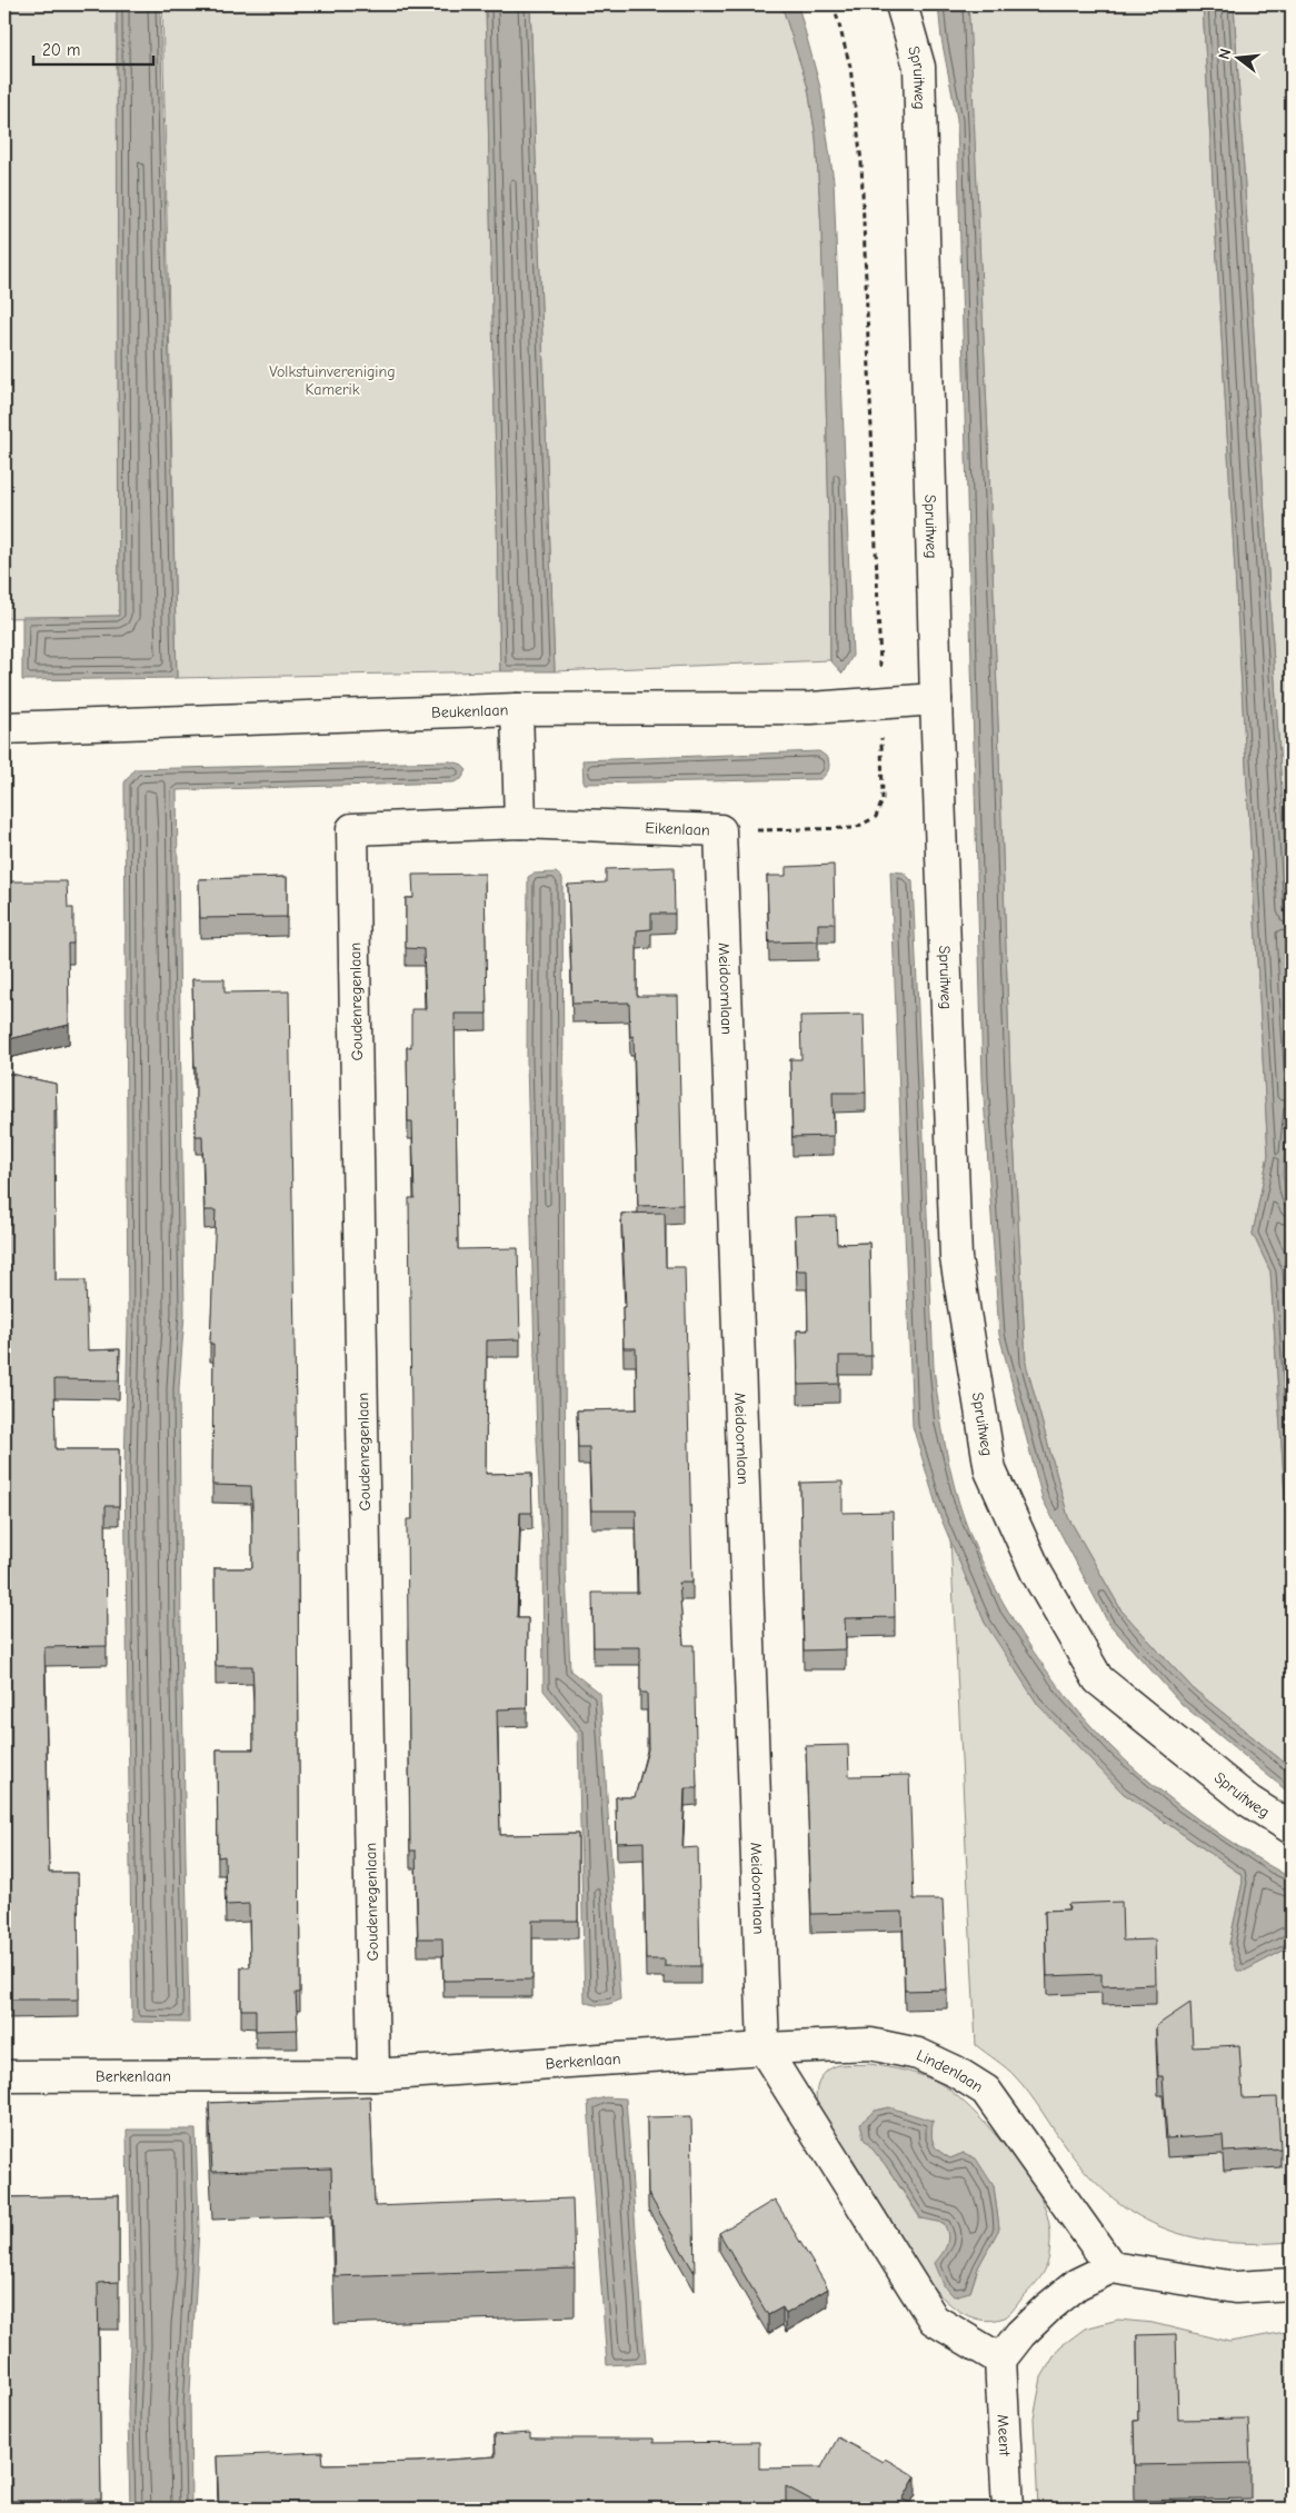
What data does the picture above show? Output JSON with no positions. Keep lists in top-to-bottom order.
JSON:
{
  "streets": {
    "street": [
      "Spruitweg",
      "Beukenlaan",
      "Eikenlaan",
      "Meidoornlaan",
      "Goudenregenlaan",
      "Berkenlaan",
      "Lindenlaan",
      "Meent"
    ]
  },
  "crossings": [
    ["Spruitweg", "Beukenlaan"],
    ["Beukenlaan", "Eikenlaan"],
    ["Eikenlaan", "Meidoornlaan"],
    ["Eikenlaan", "Goudenregenlaan"],
    ["Meidoornlaan", "Berkenlaan"],
    ["Meidoornlaan", "Lindenlaan"],
    ["Goudenregenlaan", "Berkenlaan"],
    ["Berkenlaan", "Lindenlaan"]
  ],
  "parks": ["Volkstuinvereniging Kamerik"],
  "scale_bar": "20 m",
  "north": "left"
}
